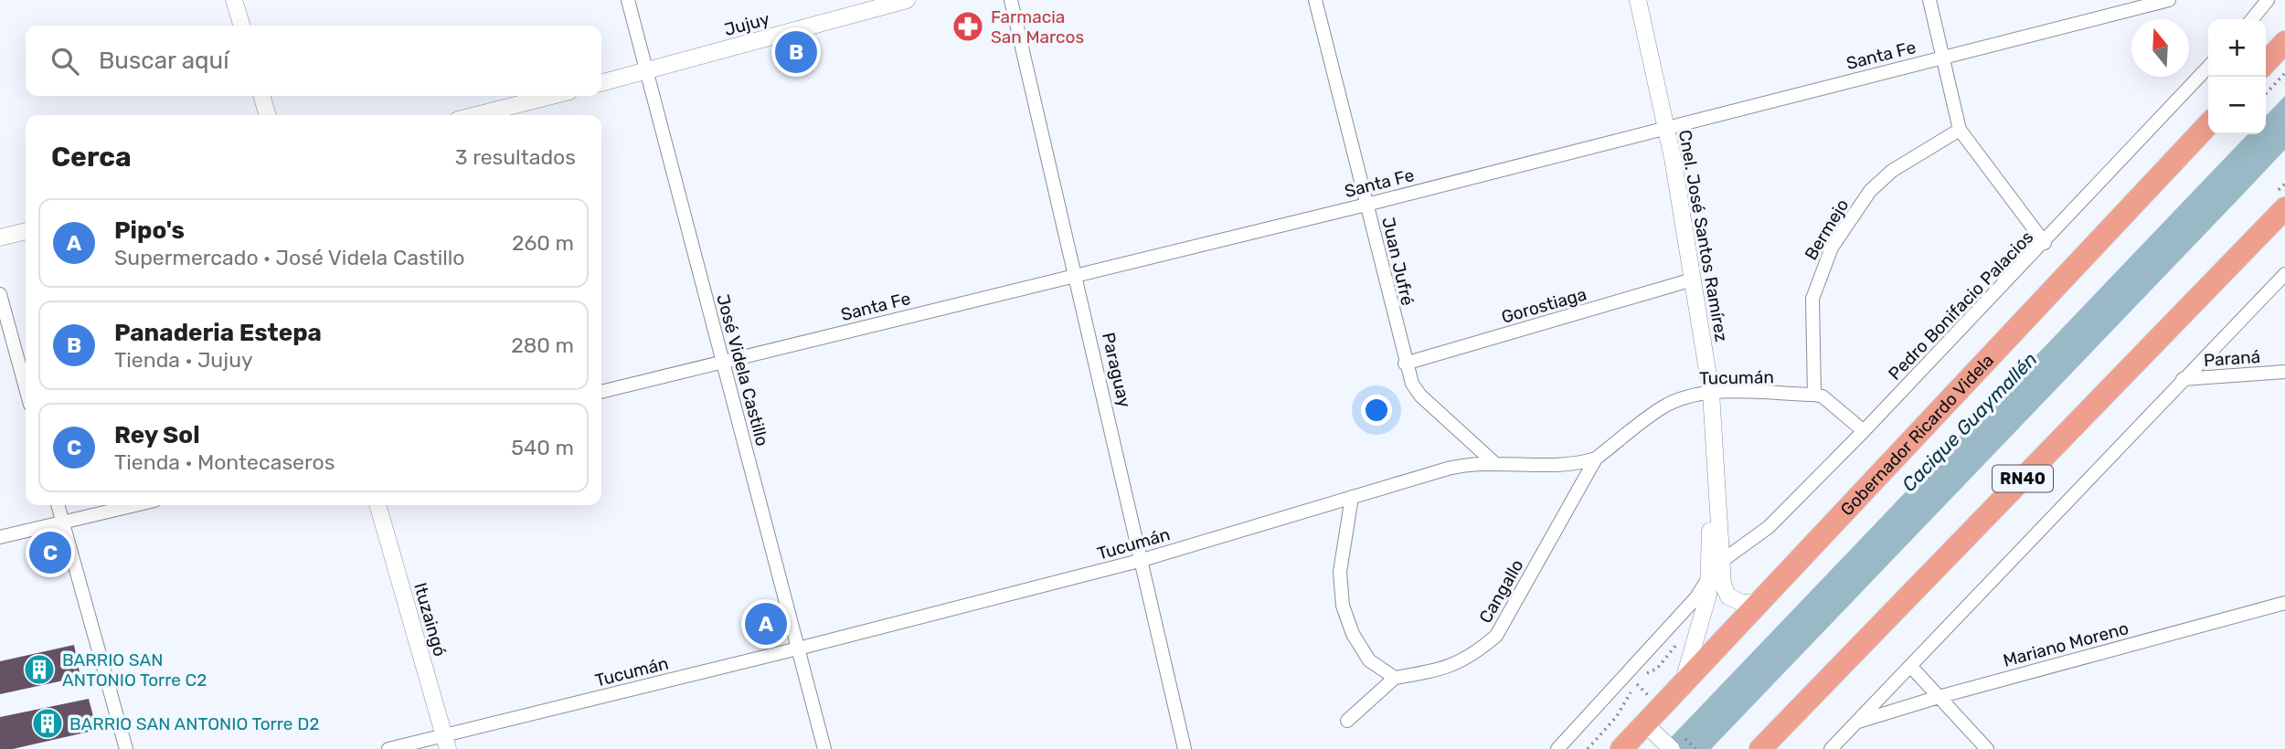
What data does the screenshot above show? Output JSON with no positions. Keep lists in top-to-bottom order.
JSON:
{
  "streets": {
    "highway": ["Gobernador Ricardo Videla", "RN40"],
    "street": [
      "Jujuy",
      "Santa Fe",
      "Bermejo",
      "Cnel. José Santos Ramírez",
      "Juan Jufré",
      "Gorostiaga",
      "Pedro Bonifacio Palacios",
      "Paraná",
      "José Videla Castillo",
      "Paraguay",
      "Tucumán",
      "Cangallo",
      "Ituzaingó",
      "Mariano Moreno"
    ]
  },
  "crossings": [
    ["Jujuy", "José Videla Castillo"],
    ["Santa Fe", "Cnel. José Santos Ramírez"],
    ["Santa Fe", "Juan Jufré"],
    ["Santa Fe", "José Videla Castillo"],
    ["Santa Fe", "Paraguay"],
    ["Bermejo", "Tucumán"],
    ["Cnel. José Santos Ramírez", "Gorostiaga"],
    ["Cnel. José Santos Ramírez", "Pedro Bonifacio Palacios"],
    ["Cnel. José Santos Ramírez", "Tucumán"],
    ["Cnel. José Santos Ramírez", "Gobernador Ricardo Videla"],
    ["Juan Jufré", "Gorostiaga"],
    ["Juan Jufré", "Tucumán"],
    ["José Videla Castillo", "Tucumán"],
    ["Paraguay", "Tucumán"],
    ["Tucumán", "Cangallo"],
    ["Tucumán", "Ituzaingó"]
  ],
  "water": ["Cacique Guaymallén"],
  "places": {
    "pharmacy": ["Farmacia San Marcos"],
    "building": ["BARRIO SAN ANTONIO Torre C2", "BARRIO SAN ANTONIO Torre D2"]
  },
  "north": "top",
  "page": {
    "map_buttons": ["+", "−"],
    "search": "Buscar aquí",
    "pins": ["B", "C", "A"],
    "heading": ["Cerca", "3 resultados"],
    "list": [
      {
        "mark": "A",
        "name": "Pipo's",
        "note": "Supermercado · José Videla Castillo",
        "value": "260 m"
      },
      {
        "mark": "B",
        "name": "Panaderia Estepa",
        "note": "Tienda · Jujuy",
        "value": "280 m"
      },
      {
        "mark": "C",
        "name": "Rey Sol",
        "note": "Tienda · Montecaseros",
        "value": "540 m"
      }
    ]
  }
}
